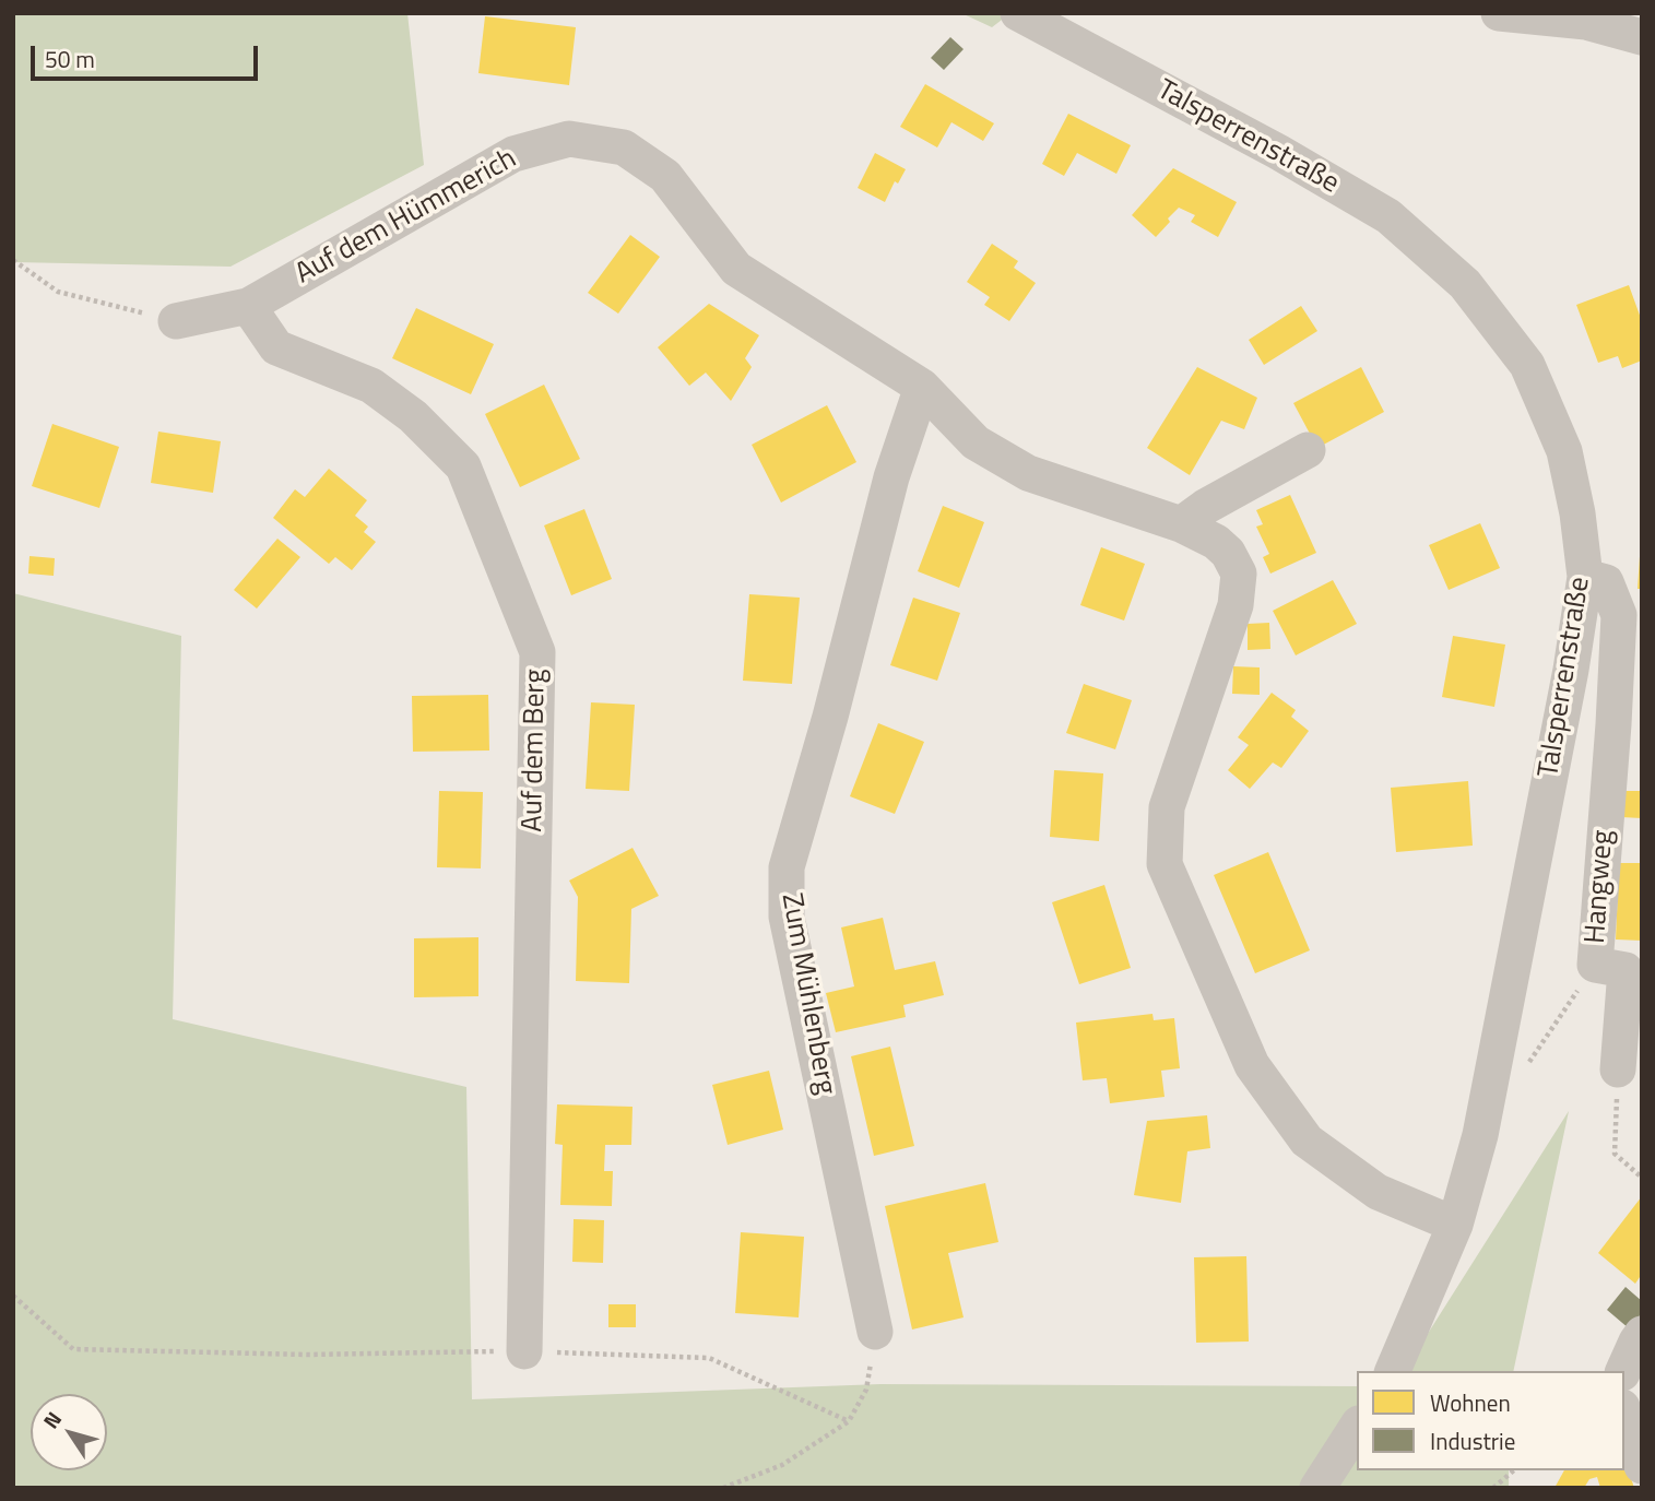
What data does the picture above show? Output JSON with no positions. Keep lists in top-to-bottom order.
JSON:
{
  "streets": {
    "street": [
      "Talsperrenstraße",
      "Auf dem Hümmerich",
      "Auf dem Berg",
      "Hangweg",
      "Zum Mühlenberg"
    ]
  },
  "crossings": [
    ["Talsperrenstraße", "Auf dem Hümmerich"],
    ["Talsperrenstraße", "Hangweg"],
    ["Auf dem Hümmerich", "Auf dem Berg"],
    ["Auf dem Hümmerich", "Zum Mühlenberg"]
  ],
  "legend": ["Wohnen", "Industrie"],
  "scale_bar": "50 m",
  "north": "top left"
}
